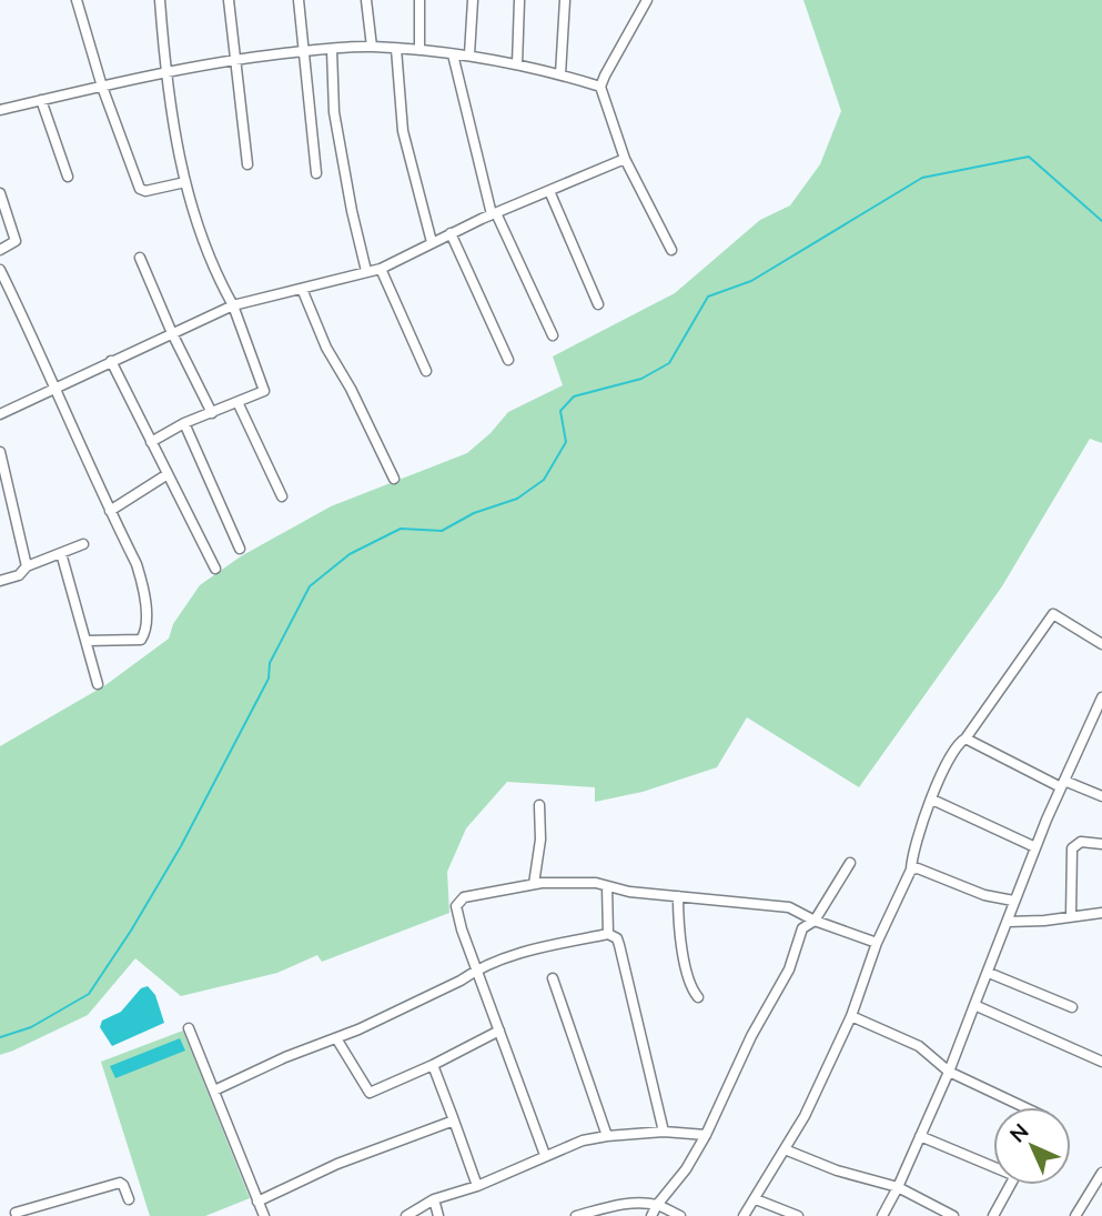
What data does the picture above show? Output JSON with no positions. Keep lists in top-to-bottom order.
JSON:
{
  "north": "top left"
}
